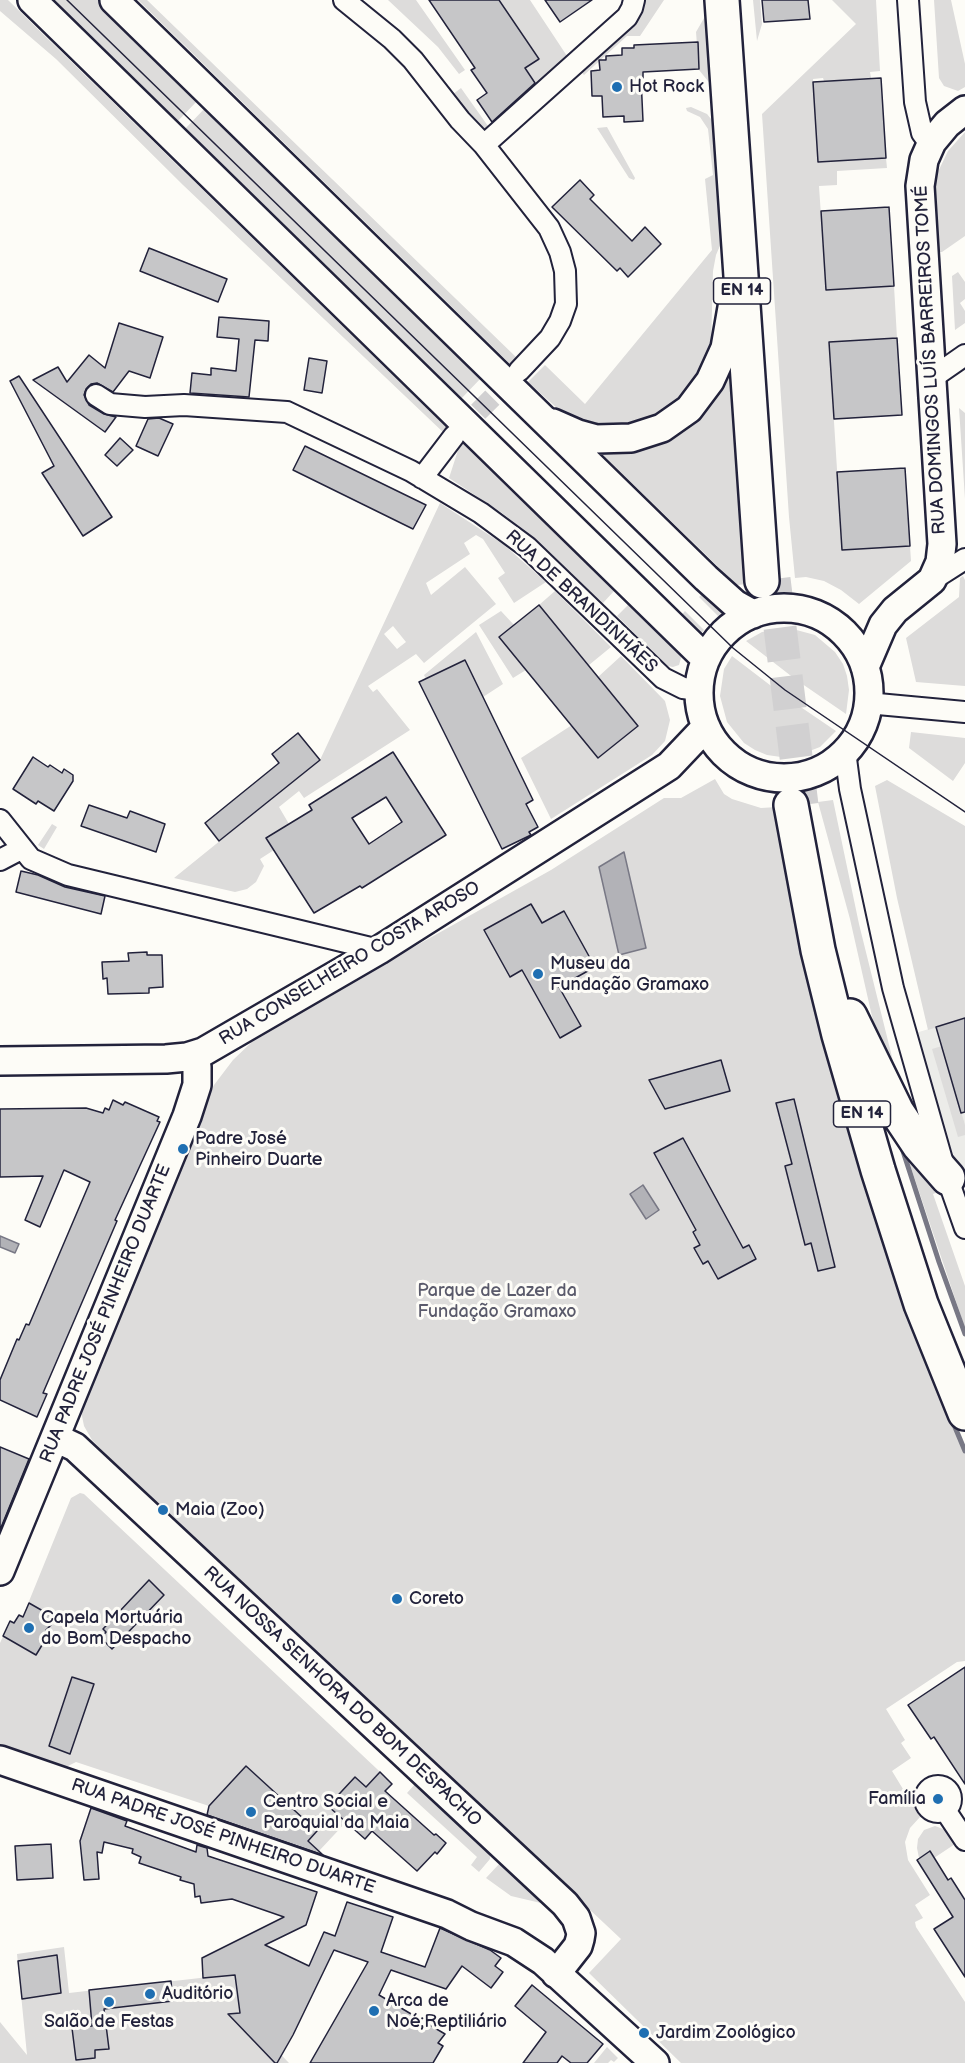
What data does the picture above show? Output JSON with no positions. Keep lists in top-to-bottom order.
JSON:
{
  "streets": {
    "highway": ["EN 14"],
    "main road": [
      "RUA DOMINGOS LUÍS BARREIROS TOMÉ",
      "RUA CONSELHEIRO COSTA AROSO",
      "RUA PADRE JOSÉ PINHEIRO DUARTE",
      "RUA NOSSA SENHORA DO BOM DESPACHO"
    ],
    "street": ["RUA DE BRANDINHÃES"]
  },
  "crossings": [
    ["RUA DE BRANDINHÃES", "RUA CONSELHEIRO COSTA AROSO"],
    ["RUA CONSELHEIRO COSTA AROSO", "RUA PADRE JOSÉ PINHEIRO DUARTE"],
    ["RUA PADRE JOSÉ PINHEIRO DUARTE", "RUA NOSSA SENHORA DO BOM DESPACHO"]
  ],
  "parks": ["Parque de Lazer da Fundação Gramaxo"],
  "places": [
    "Hot Rock",
    "Museu da Fundação Gramaxo",
    "Padre José Pinheiro Duarte",
    "Maia (Zoo)",
    "Coreto",
    "Capela Mortuária do Bom Despacho",
    "Família",
    "Centro Social e Paroquial da Maia",
    "Auditório",
    "Salão de Festas",
    "Arca de Noé;Reptiliário",
    "Jardim Zoológico"
  ]
}
